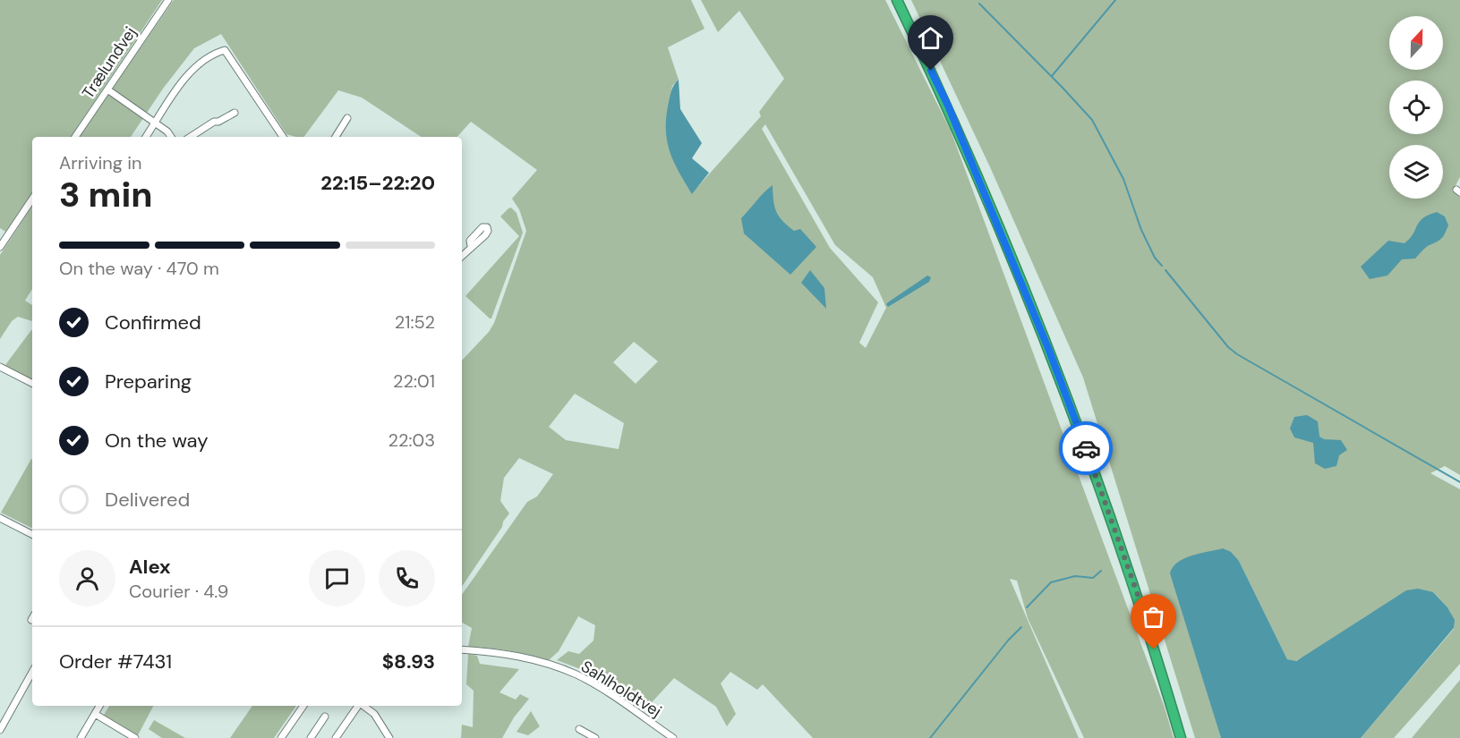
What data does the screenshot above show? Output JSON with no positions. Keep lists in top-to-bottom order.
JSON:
{
  "streets": {
    "street": ["Trælundvej", "Sahlholdtvej"]
  },
  "north": "top",
  "page": {
    "heading": ["3 min", "Arriving in", "22:15–22:20"],
    "panel": [
      "Alex",
      "Courier · 4.9",
      "Order #7431",
      "$8.93"
    ],
    "bar": "On the way · 470 m",
    "list": [
      ["Confirmed", "21:52"],
      ["Preparing", "22:01"],
      ["On the way", "22:03"],
      "Delivered"
    ]
  }
}
